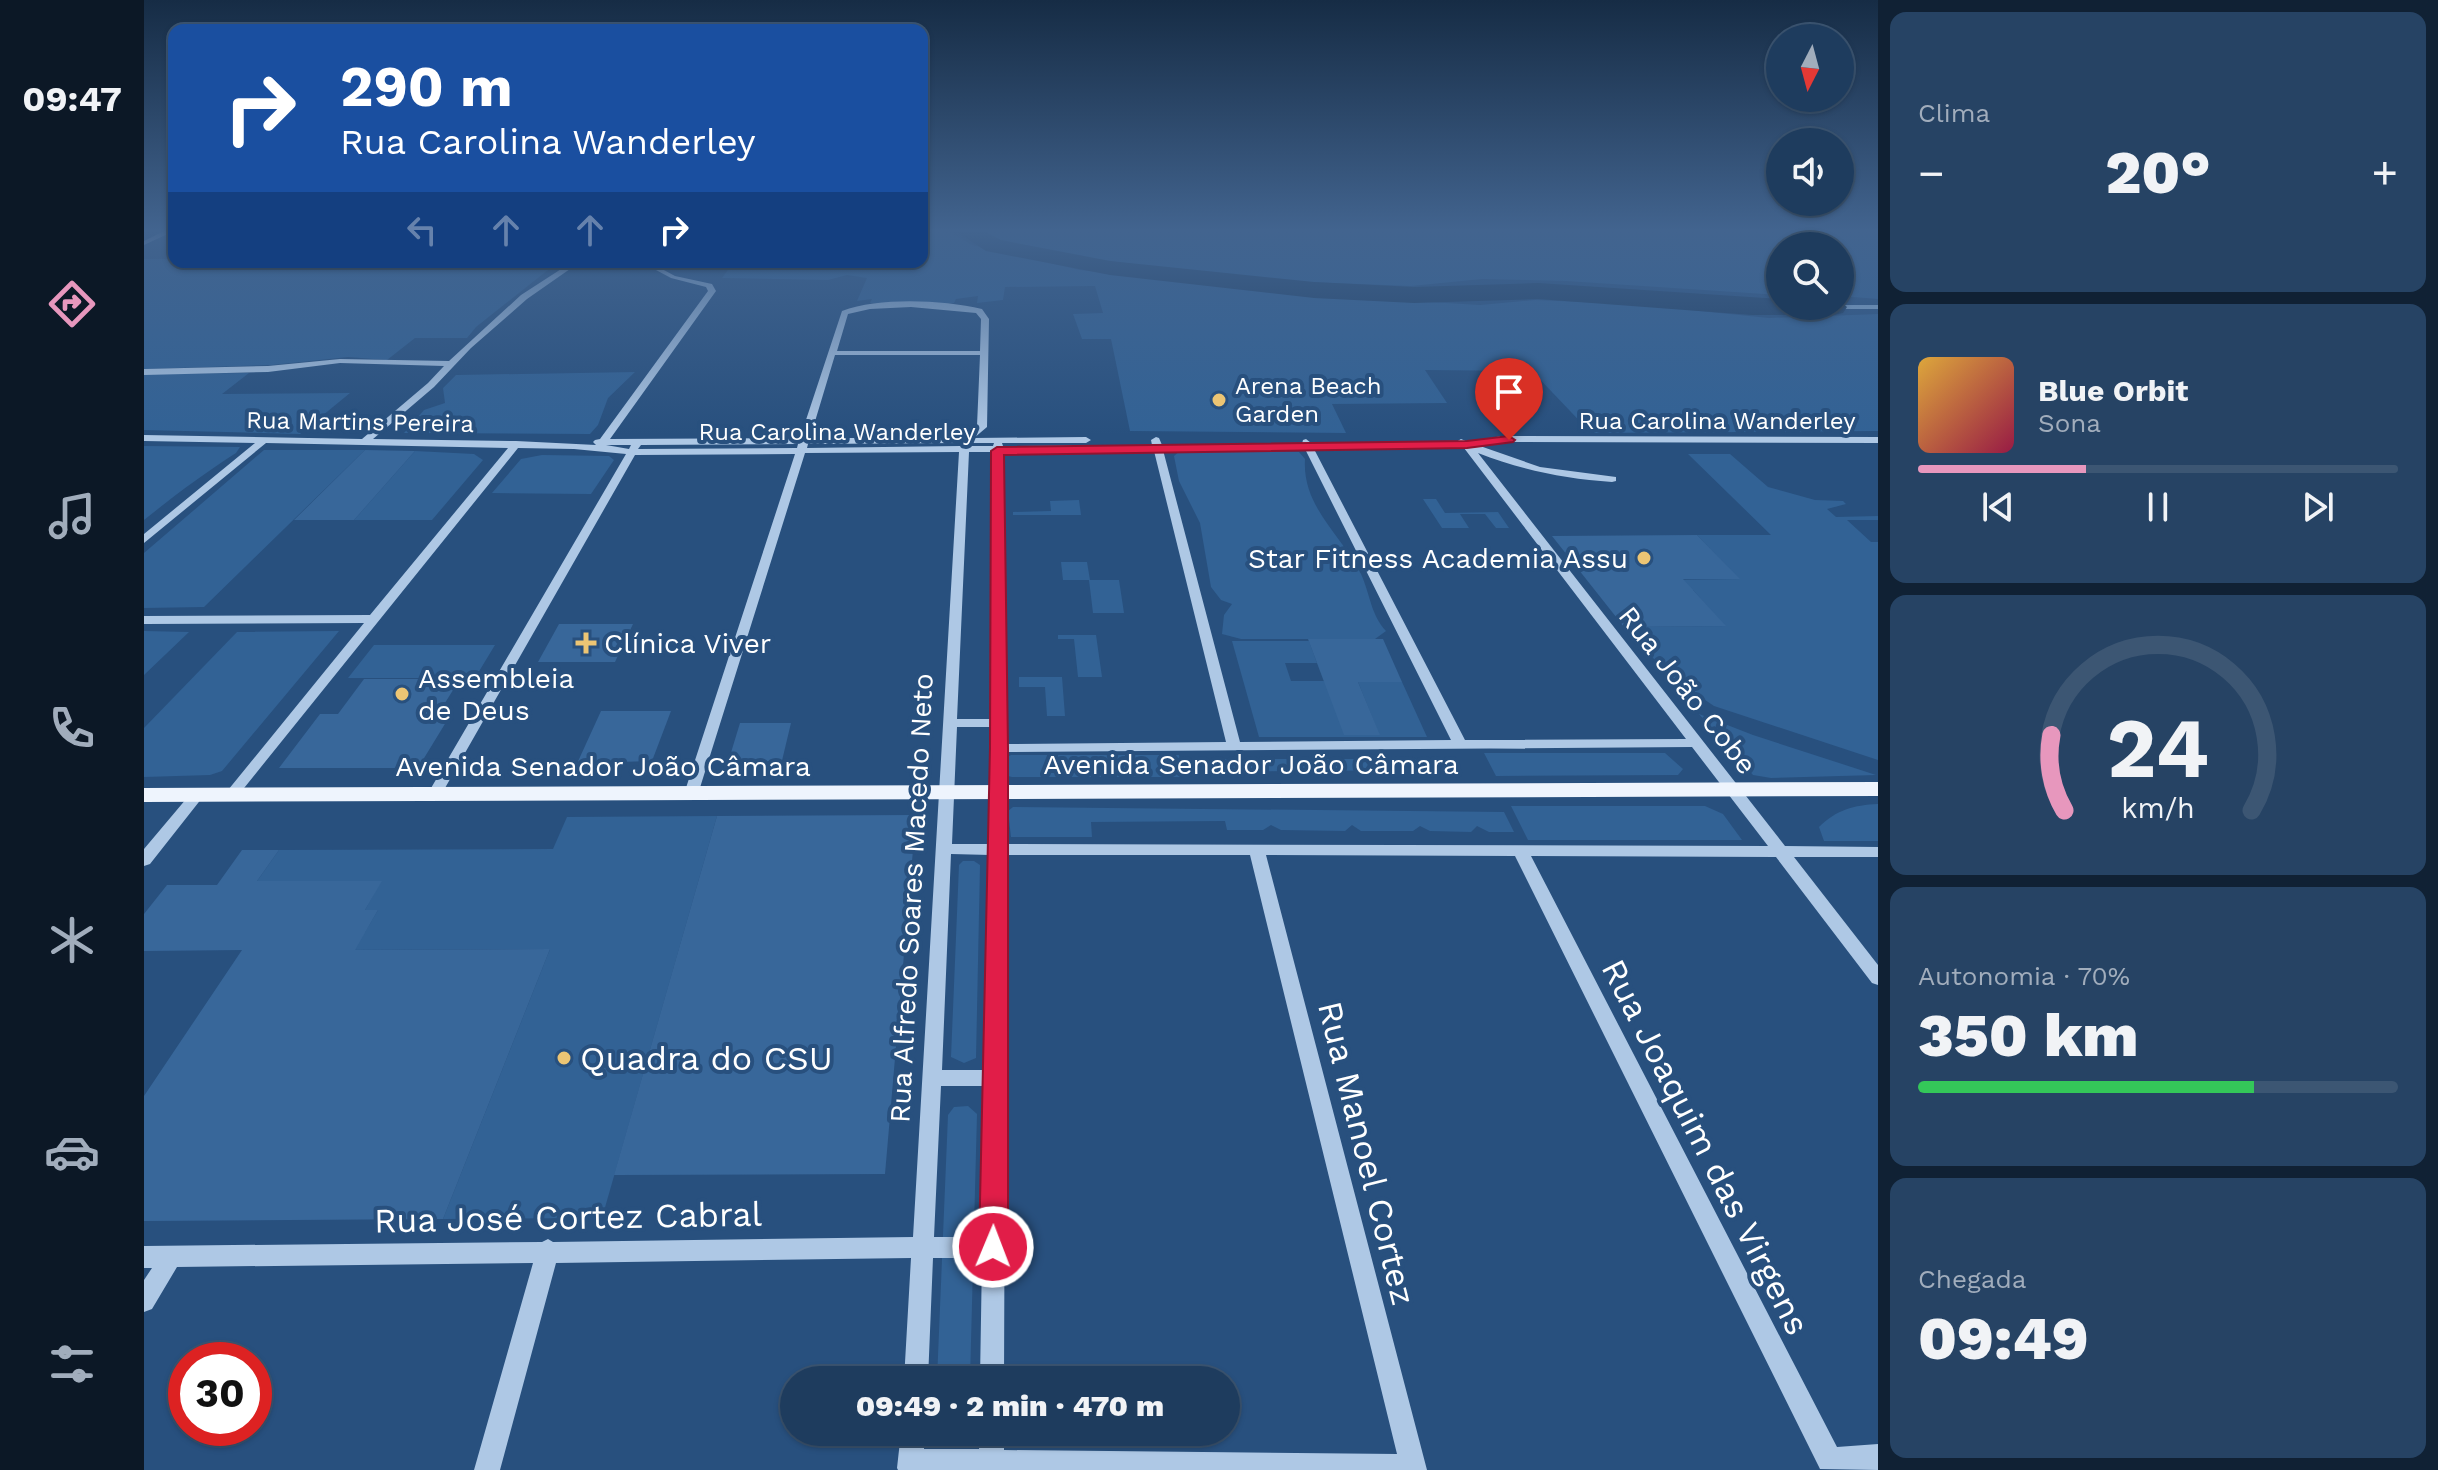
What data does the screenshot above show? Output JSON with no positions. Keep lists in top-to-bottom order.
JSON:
{
  "streets": {
    "main road": ["Avenida Senador João Câmara"],
    "street": [
      "Rua Carolina Wanderley",
      "Rua Martins Pereira",
      "Rua João Cobe",
      "Rua Alfredo Soares Macedo Neto",
      "Rua Joaquim das Virgens",
      "Rua Manoel Cortez",
      "Rua José Cortez Cabral"
    ]
  },
  "crossings": [
    ["Rua Carolina Wanderley", "Rua Martins Pereira"],
    ["Rua Carolina Wanderley", "Rua João Cobe"],
    ["Rua Carolina Wanderley", "Rua Alfredo Soares Macedo Neto"],
    ["Rua João Cobe", "Avenida Senador João Câmara"],
    ["Avenida Senador João Câmara", "Rua Alfredo Soares Macedo Neto"],
    ["Rua Alfredo Soares Macedo Neto", "Rua José Cortez Cabral"]
  ],
  "places": {
    "other": [
      "Arena Beach Garden",
      "Star Fitness Academia Assu",
      "Assembleia de Deus",
      "Quadra do CSU"
    ],
    "health": ["Clínica Viver"]
  },
  "north": "bottom",
  "page": {
    "tabs": "09:47",
    "tile": [
      "Clima",
      ["Autonomia · 70%", "350 km"],
      ["Chegada", "09:49"]
    ],
    "turn": ["290 m", "Rua Carolina Wanderley"],
    "heat": ["−", "20°", "+"],
    "song": ["Blue Orbit", "Sona"],
    "limit": "30",
    "trip": "09:49 · 2 min · 470 m",
    "gauge": ["24", "km/h"]
  }
}
